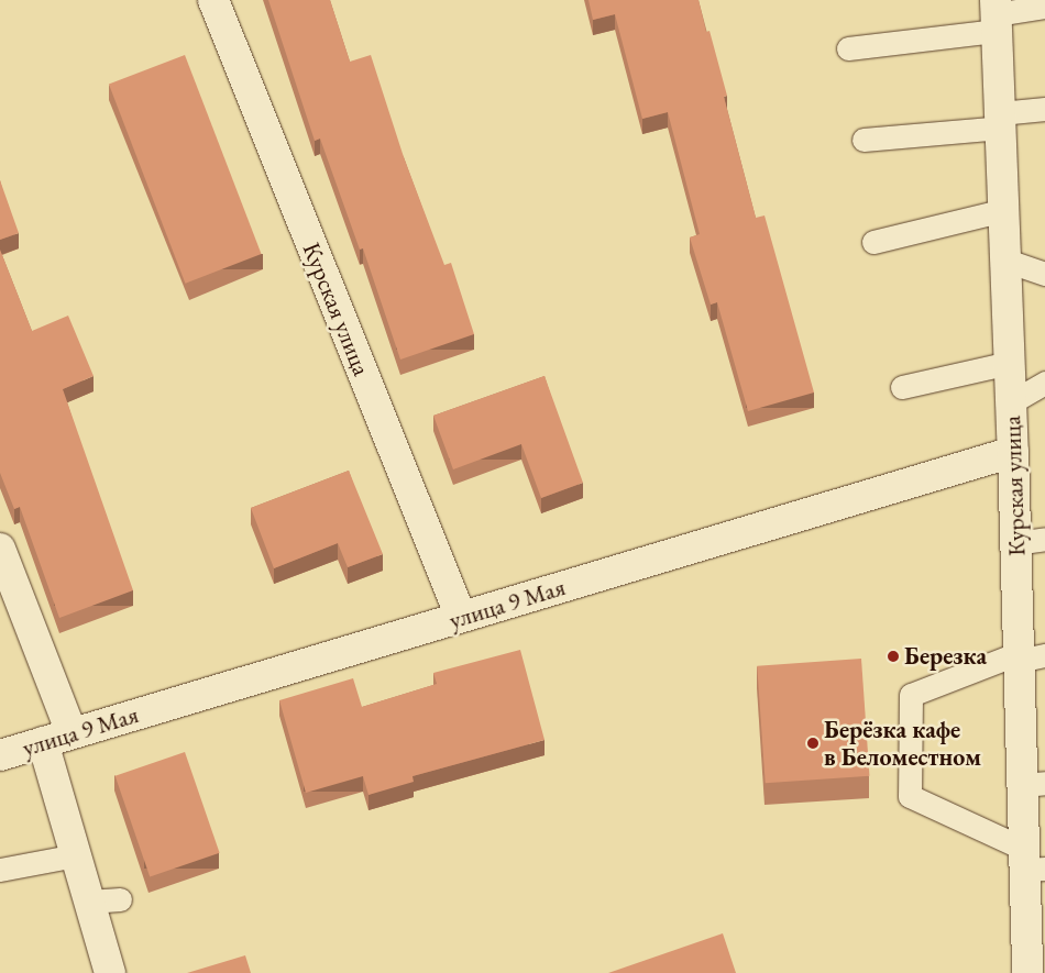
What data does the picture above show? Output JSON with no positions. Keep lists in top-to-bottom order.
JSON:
{
  "streets": {
    "street": ["Курская улица", "улица 9 Мая"]
  },
  "crossings": [
    ["Курская улица", "улица 9 Мая"]
  ],
  "places": ["Березка", "Берёзка кафе в Беломестном"]
}
